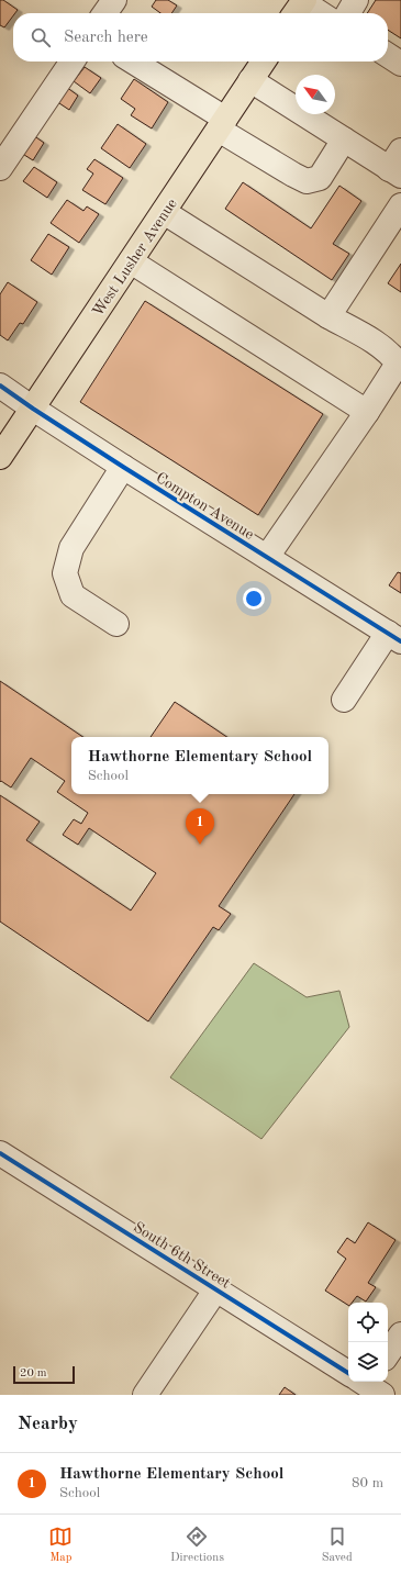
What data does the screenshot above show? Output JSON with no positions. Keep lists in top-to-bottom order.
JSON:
{
  "streets": {
    "main road": ["West Lusher Avenue"],
    "street": ["Compton Avenue", "South 6th Street"]
  },
  "crossings": [
    ["West Lusher Avenue", "Compton Avenue"]
  ],
  "scale_bar": "20 m",
  "north": "top left",
  "page": {
    "search": "Search here",
    "popup": ["Hawthorne Elementary School", "School"],
    "pins": "1",
    "scale": "20 m",
    "heading": "Nearby",
    "list": [
      {
        "mark": "1",
        "name": "Hawthorne Elementary School",
        "note": "School",
        "value": "80 m"
      }
    ],
    "nav": ["Map", "Directions", "Saved"]
  }
}
